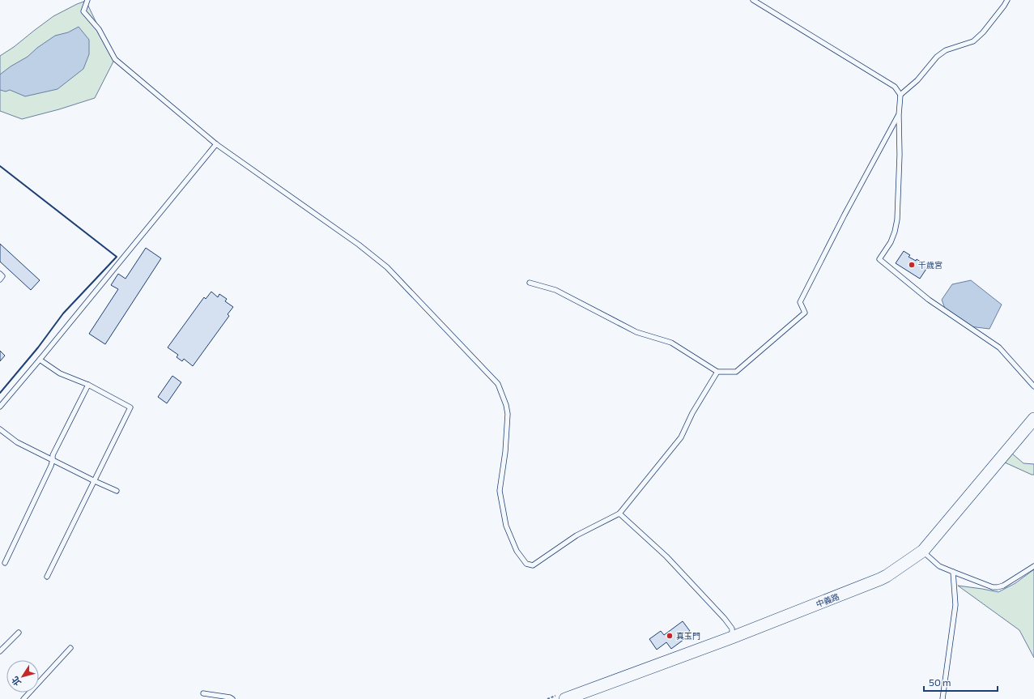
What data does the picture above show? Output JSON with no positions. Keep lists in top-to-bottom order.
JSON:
{
  "streets": {
    "street": ["中義路"]
  },
  "places": ["千歲宮", "真玉門"],
  "scale_bar": "50 m",
  "north": "bottom left"
}
